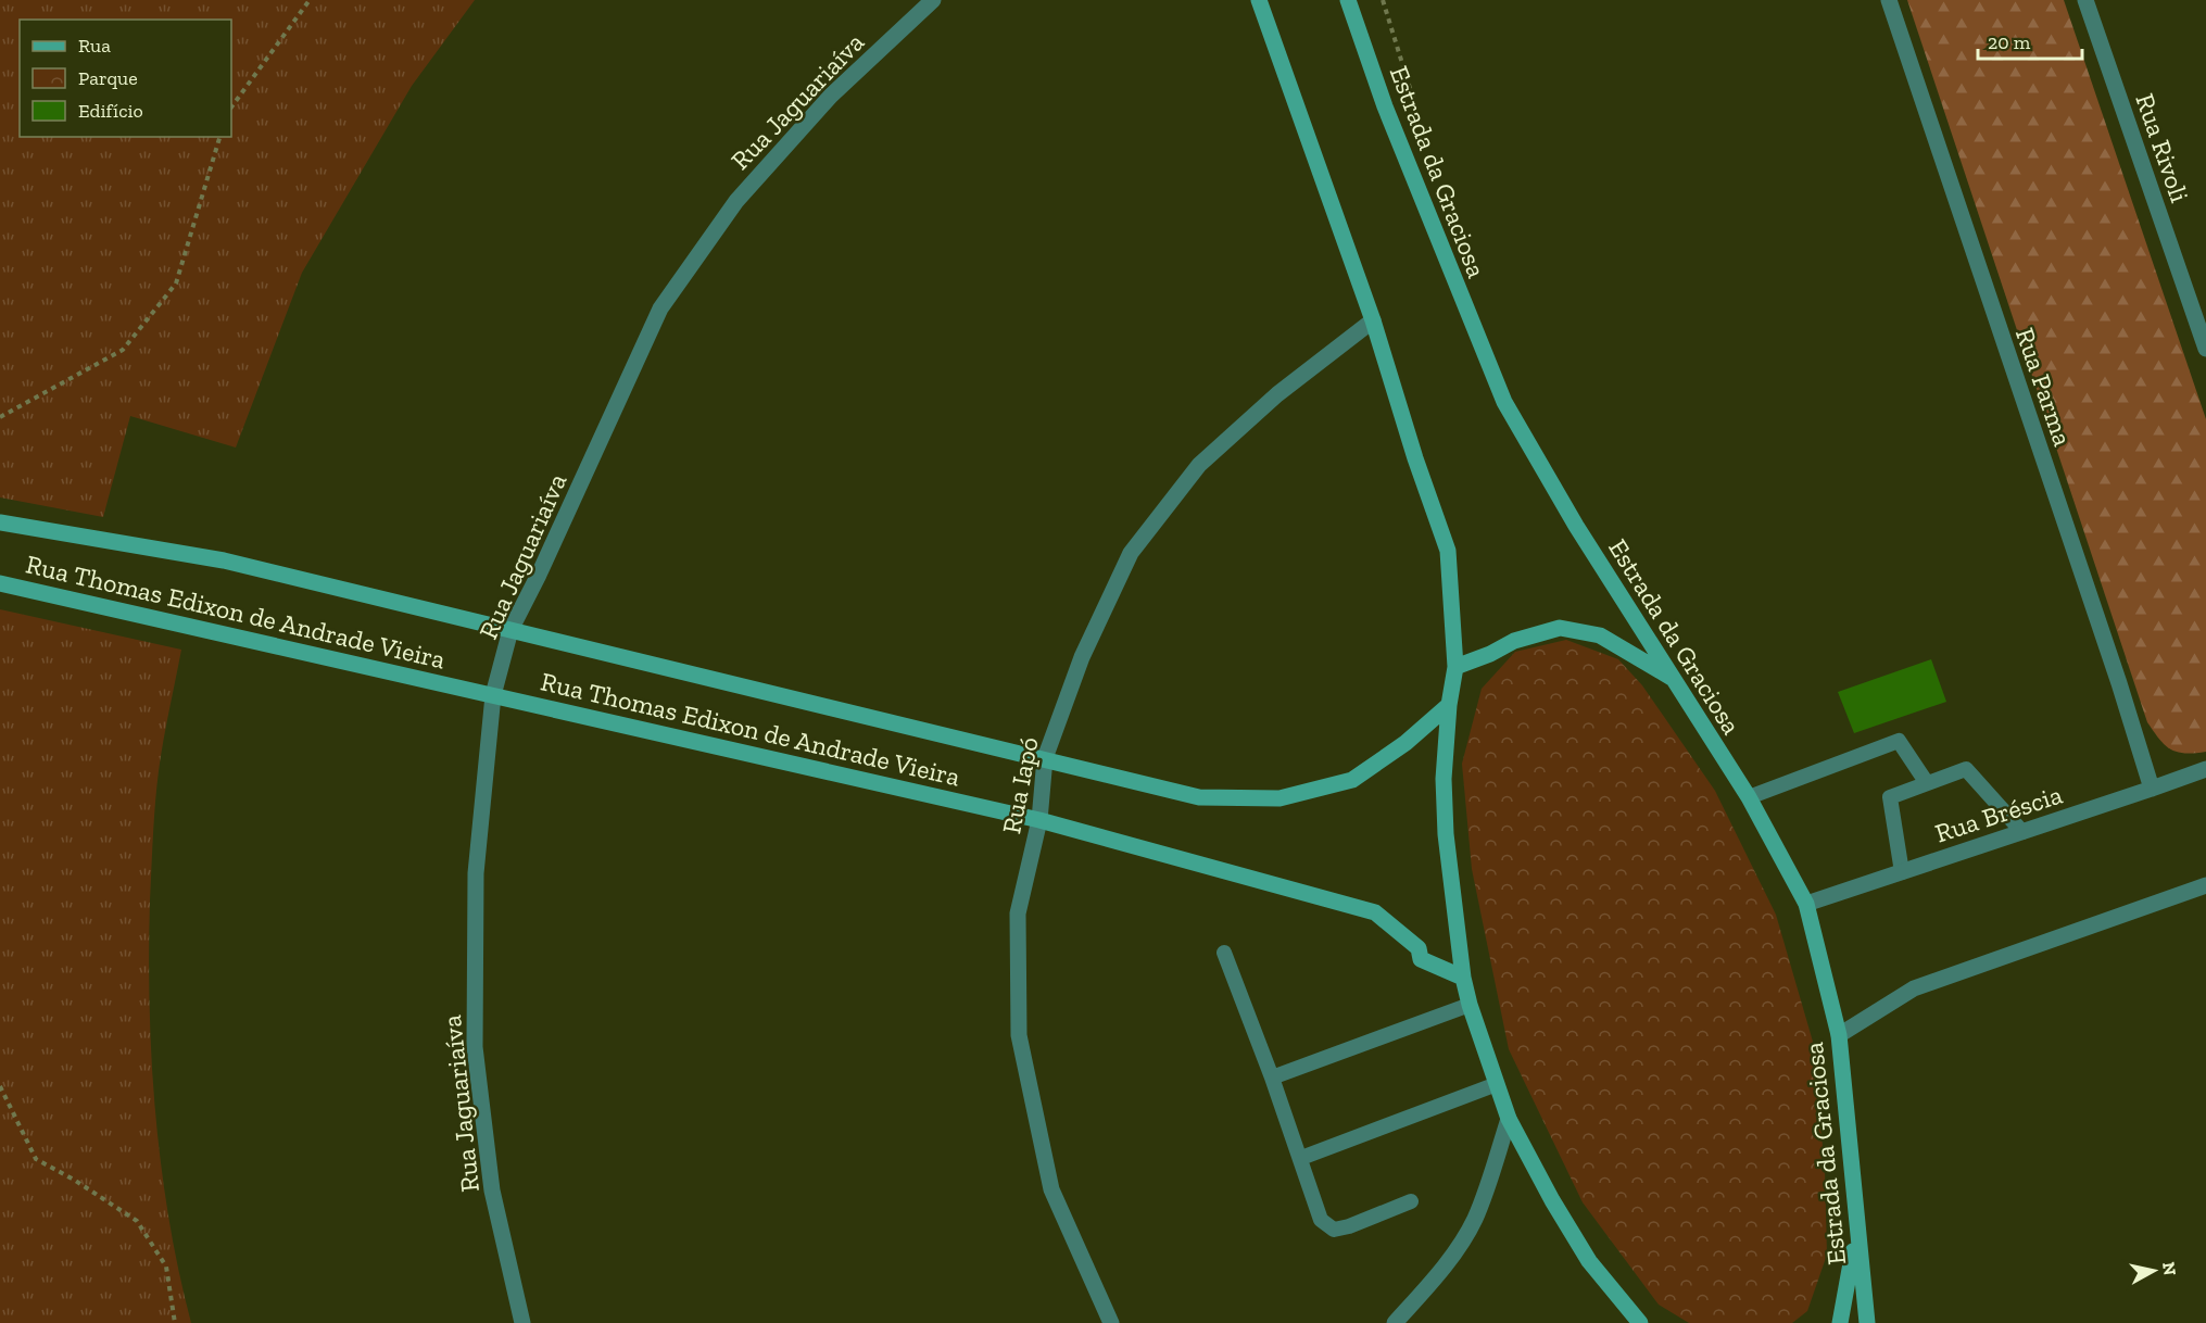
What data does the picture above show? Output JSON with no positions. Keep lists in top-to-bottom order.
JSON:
{
  "streets": {
    "main road": ["Estrada da Graciosa", "Rua Thomas Edixon de Andrade Vieira"],
    "street": [
      "Rua Jaguariaíva",
      "Rua Rivoli",
      "Rua Parma",
      "Rua Iapó",
      "Rua Bréscia"
    ]
  },
  "crossings": [
    ["Rua Jaguariaíva", "Rua Thomas Edixon de Andrade Vieira"],
    ["Estrada da Graciosa", "Rua Bréscia"],
    ["Rua Parma", "Rua Bréscia"],
    ["Rua Thomas Edixon de Andrade Vieira", "Rua Iapó"]
  ],
  "legend": ["Rua", "Parque", "Edifício"],
  "scale_bar": "20 m",
  "north": "right"
}
